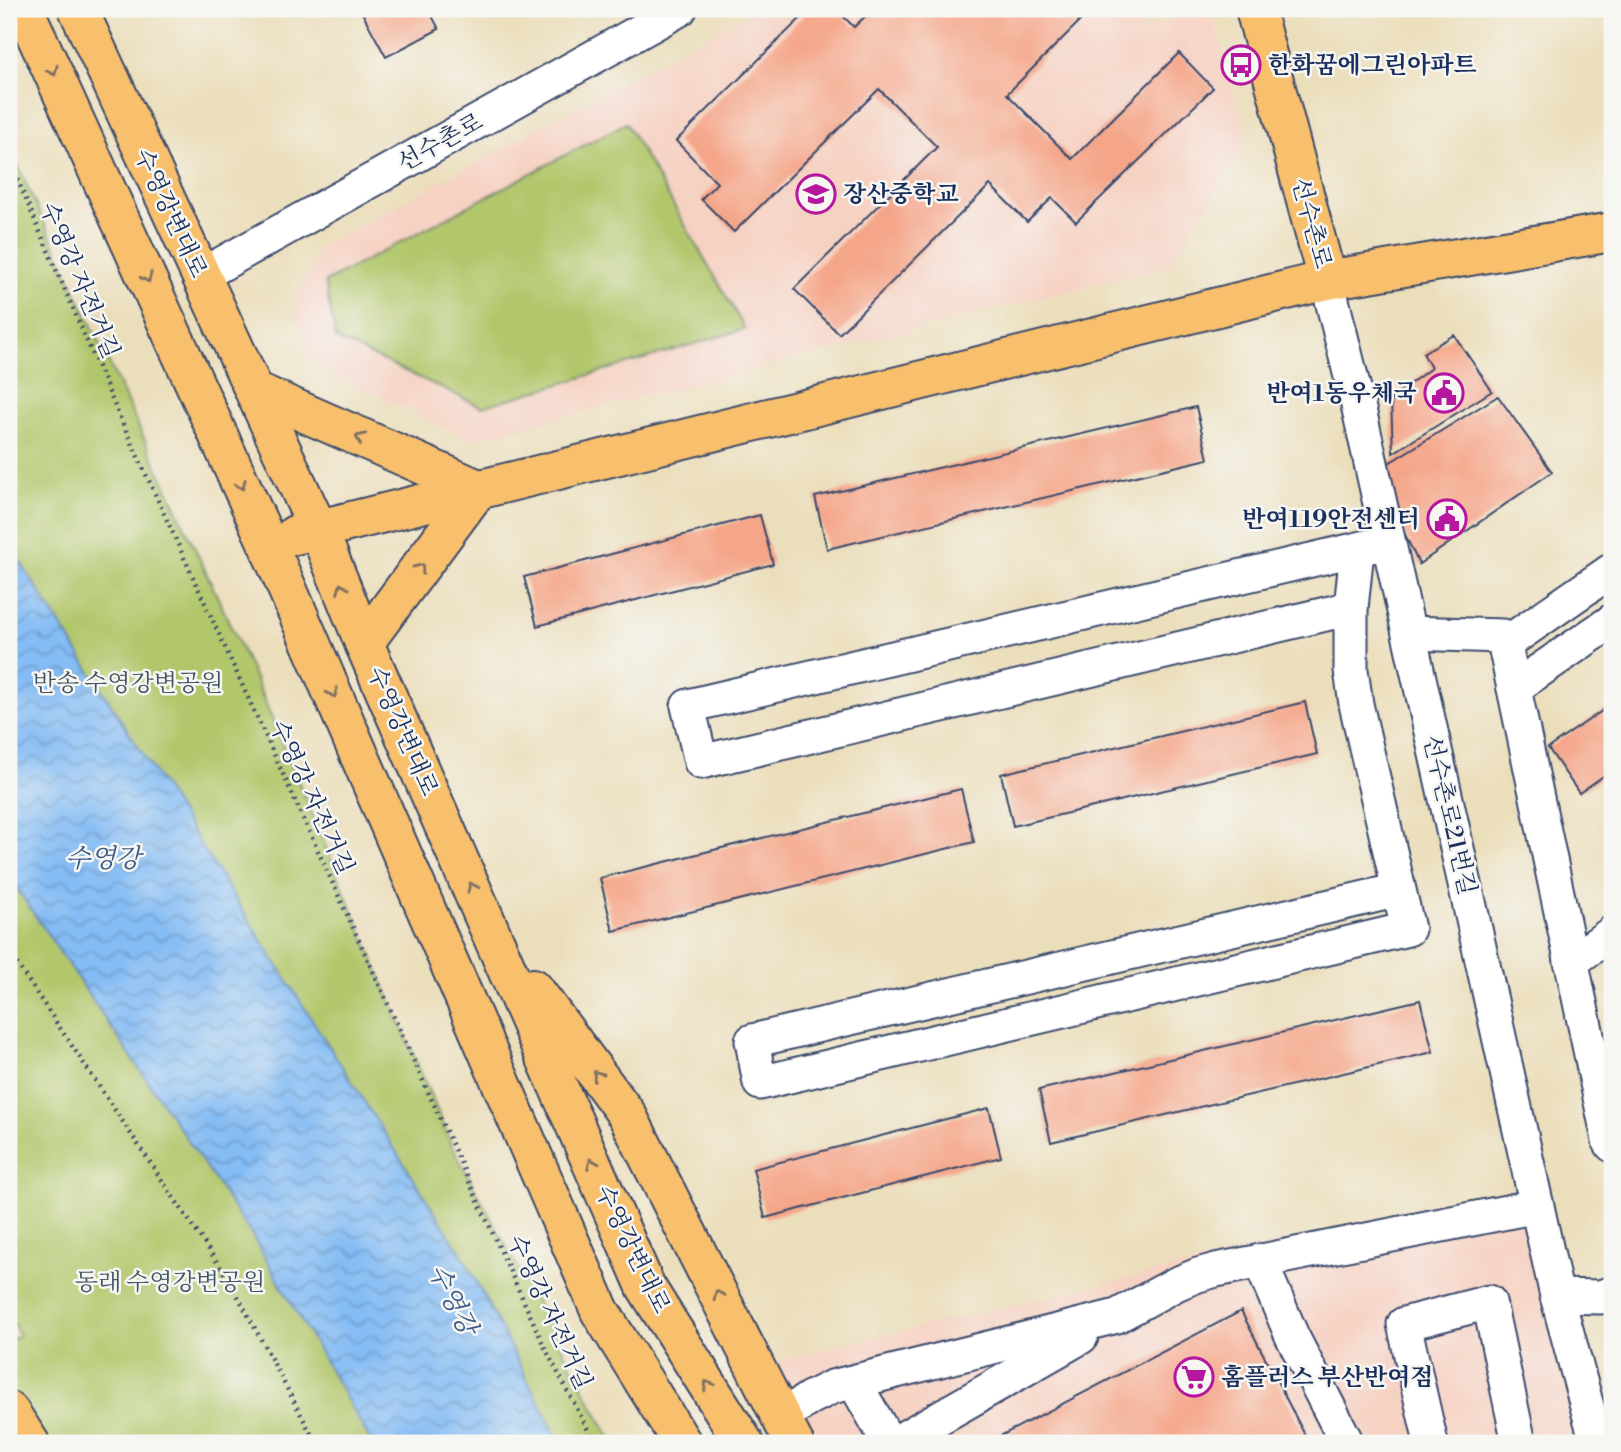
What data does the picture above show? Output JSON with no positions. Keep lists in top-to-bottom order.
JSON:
{
  "streets": {
    "main road": ["선수촌로", "수영강변대로"],
    "street": ["선수촌로21번길"],
    "path": ["수영강 자전거길"]
  },
  "crossings": [
    ["선수촌로", "수영강변대로"],
    ["선수촌로", "선수촌로21번길"]
  ],
  "water": ["수영강"],
  "parks": ["반송 수영강변공원", "동래 수영강변공원"],
  "places": {
    "bus stop": ["한화꿈에그린아파트"],
    "school or university": ["장산중학교"],
    "public building": ["반여1동우체국", "반여119안전센터"],
    "supermarket": ["홈플러스 부산반여점"]
  }
}
